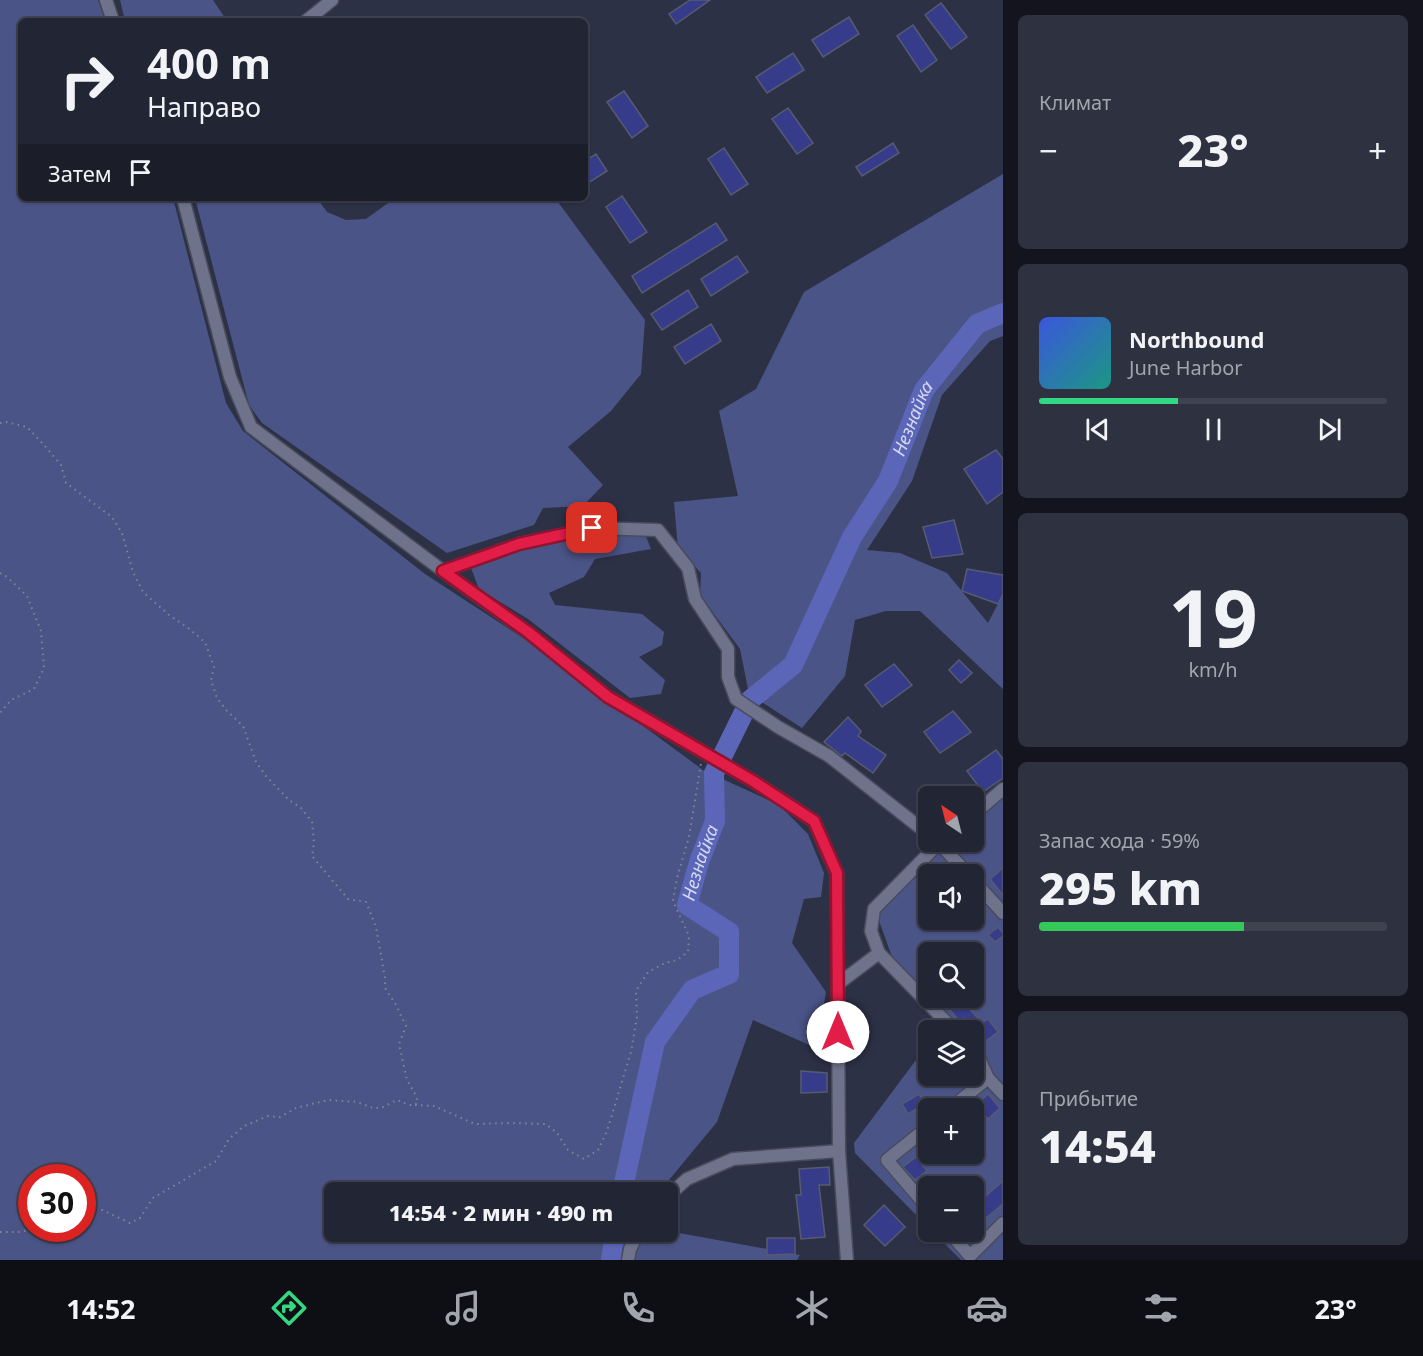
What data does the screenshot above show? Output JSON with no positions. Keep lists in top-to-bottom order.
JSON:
{
  "water": ["Незнайка"],
  "north": "top left",
  "page": {
    "tile": [
      "Климат",
      ["19", "km/h"],
      ["Запас хода · 59%", "295 km"],
      ["Прибытие", "14:54"]
    ],
    "turn": ["400 m", "Направо"],
    "heat": ["−", "23°", "+"],
    "then": "Затем",
    "song": ["Northbound", "June Harbor"],
    "map_buttons": ["+", "−"],
    "limit": "30",
    "trip": "14:54 · 2 мин · 490 m",
    "tabs": ["14:52", "23°"]
  }
}
